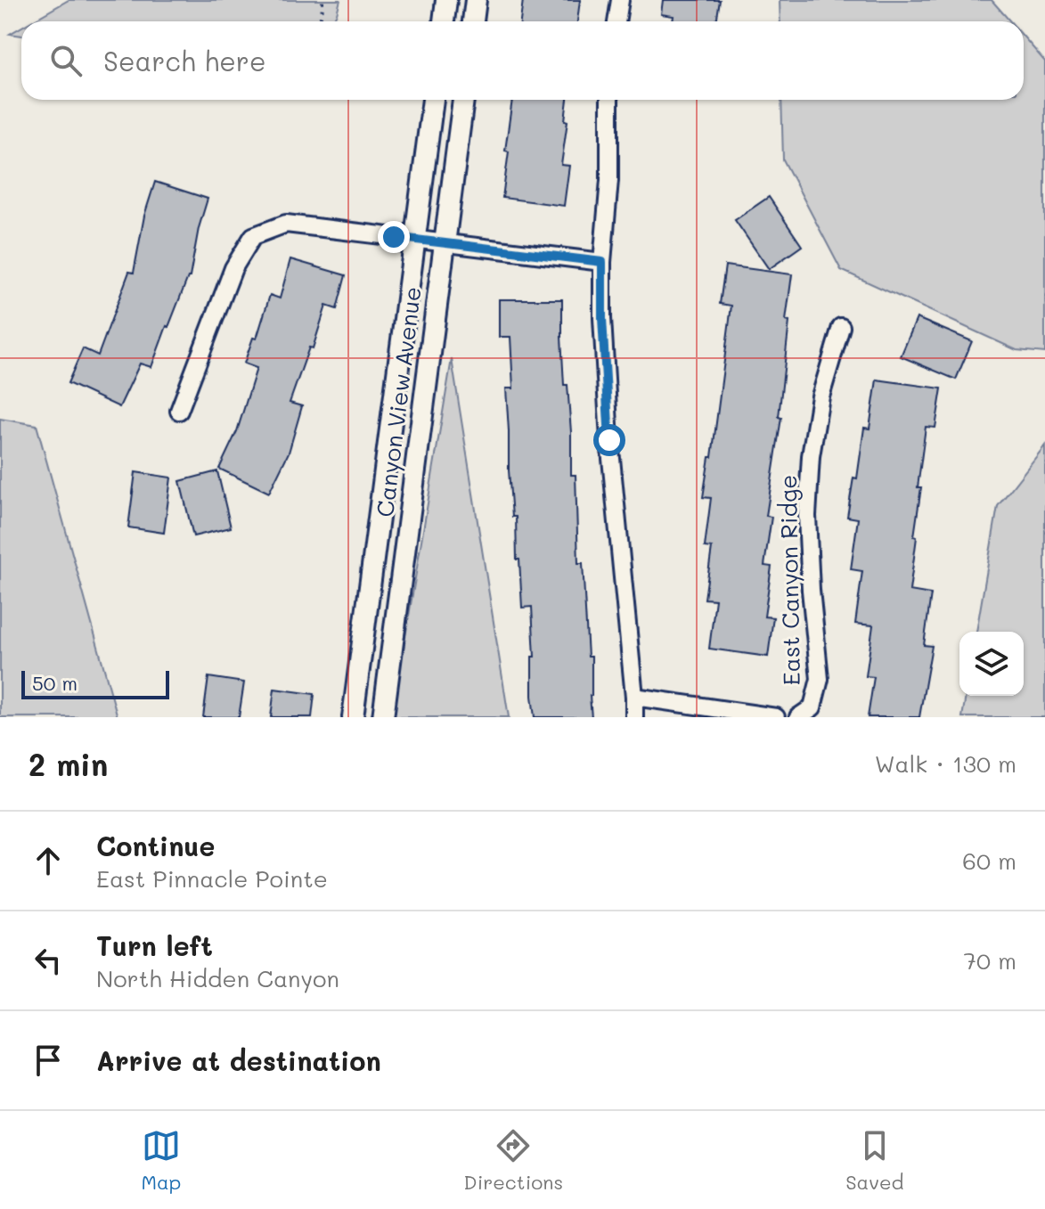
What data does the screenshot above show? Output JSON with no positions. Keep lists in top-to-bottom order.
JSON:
{
  "streets": {
    "street": ["Canyon View Avenue", "East Canyon Ridge"]
  },
  "scale_bar": "50 m",
  "page": {
    "search": "Search here",
    "scale": "50 m",
    "heading": ["2 min", "Walk · 130 m"],
    "list": [
      ["Continue", "East Pinnacle Pointe", "60 m"],
      ["Turn left", "North Hidden Canyon", "70 m"],
      "Arrive at destination"
    ],
    "nav": ["Map", "Directions", "Saved"]
  }
}
